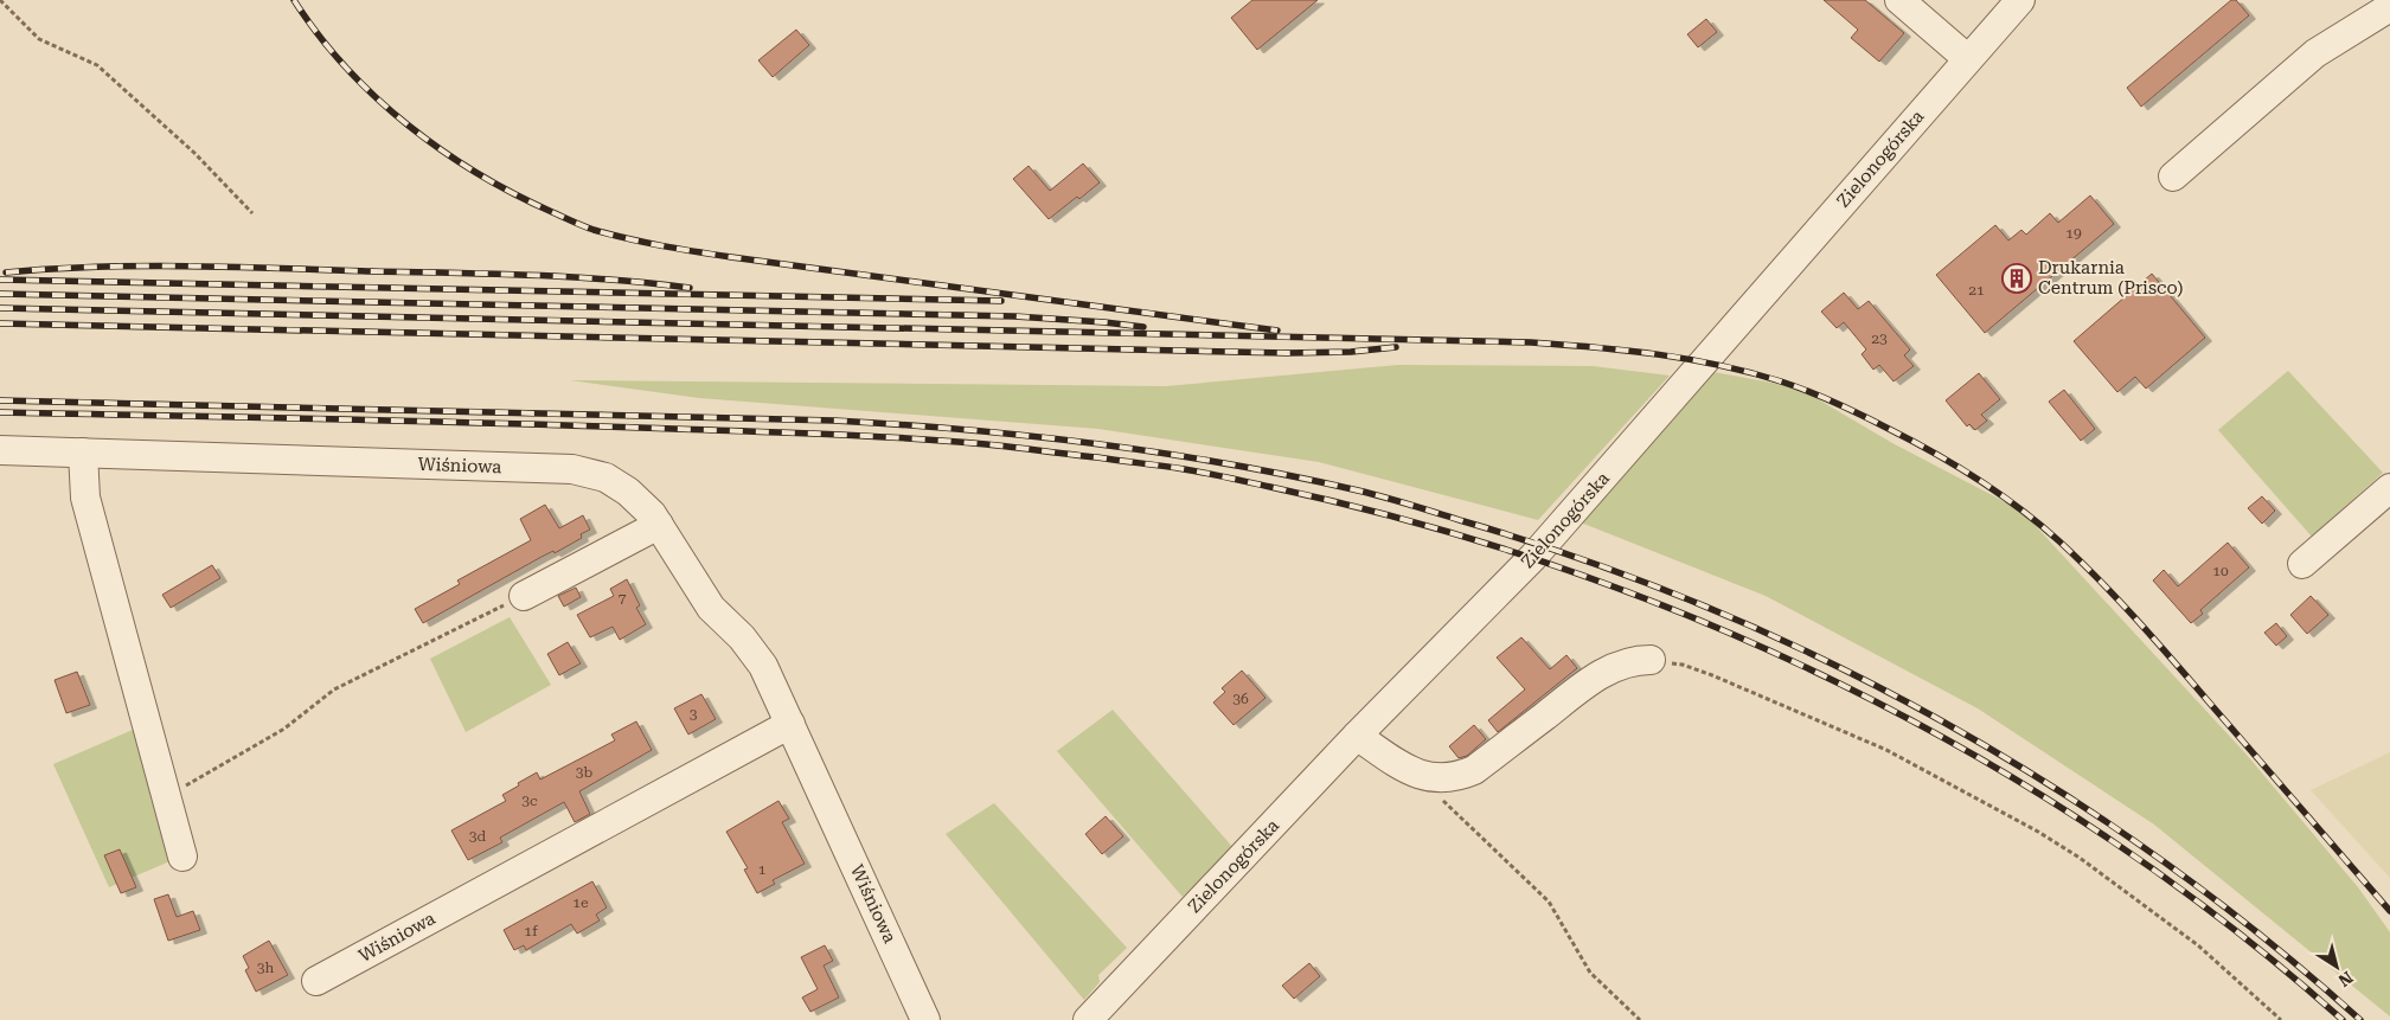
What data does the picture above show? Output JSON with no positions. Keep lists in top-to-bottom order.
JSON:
{
  "streets": {
    "street": ["Zielonogórska", "Wiśniowa"]
  },
  "places": {
    "building": ["Drukarnia Centrum (Prisco)"]
  },
  "house_numbers": [
    "19",
    "21",
    "23",
    "10",
    "7",
    "36",
    "3",
    "3b",
    "3c",
    "3d",
    "1",
    "1e",
    "1f",
    "3h"
  ],
  "north": "bottom right"
}
